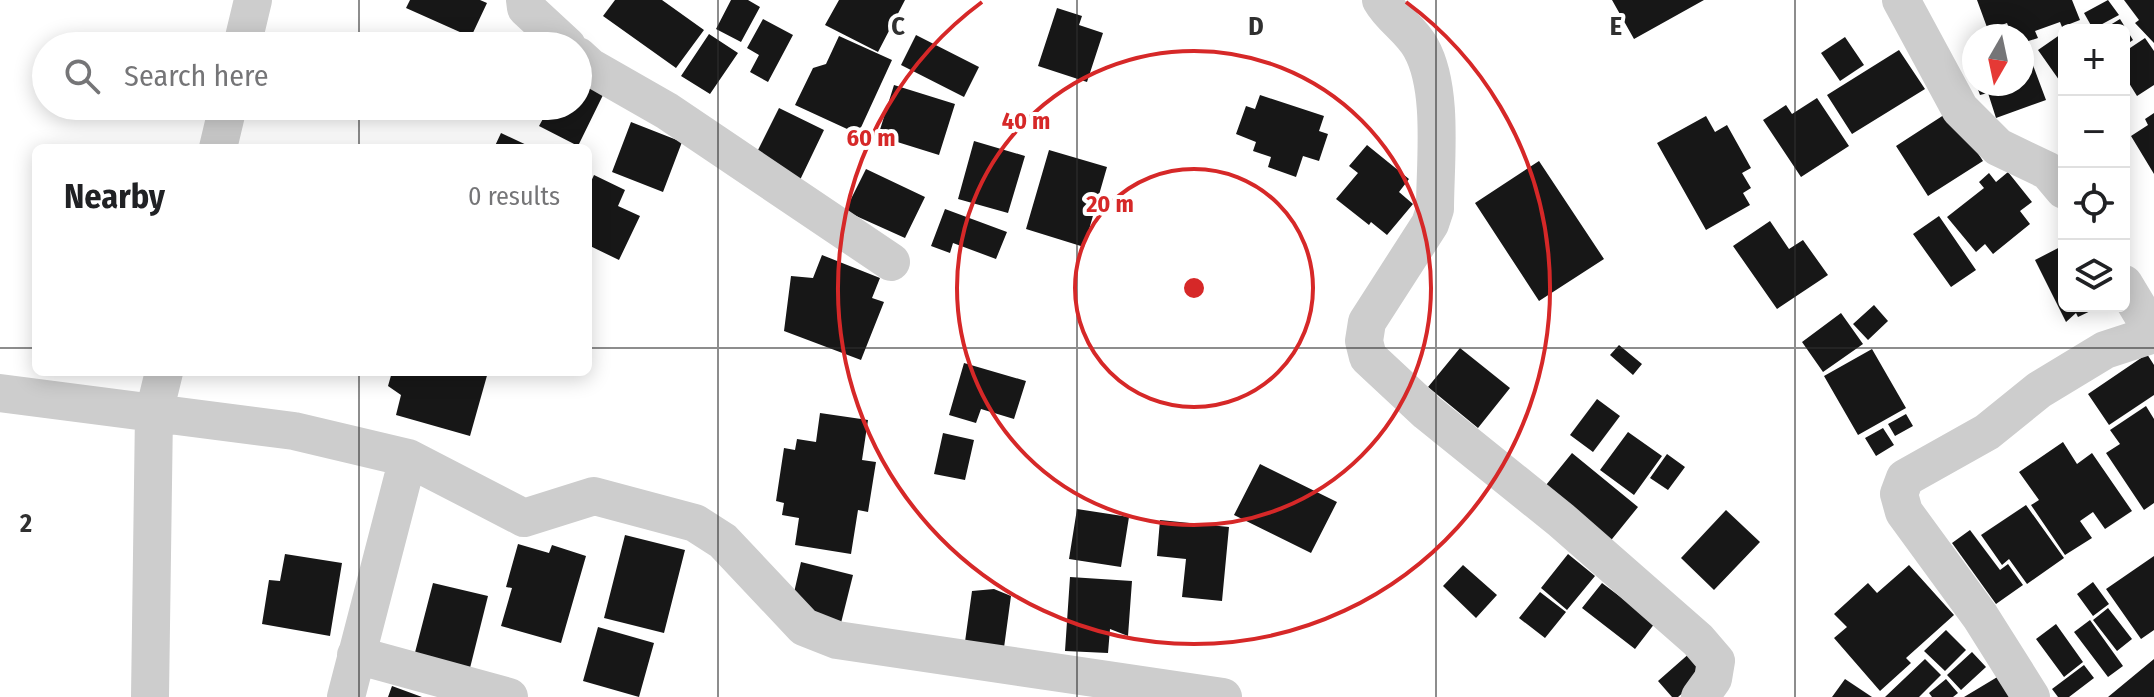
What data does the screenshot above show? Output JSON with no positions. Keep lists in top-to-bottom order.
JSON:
{
  "north": "bottom",
  "page": {
    "map_buttons": ["+", "−"],
    "search": "Search here",
    "heading": ["Nearby", "0 results"]
  },
  "grid": {
    "columns": ["C", "D", "E"],
    "rows": ["2"]
  },
  "rings": ["40 m", "60 m", "20 m"]
}
